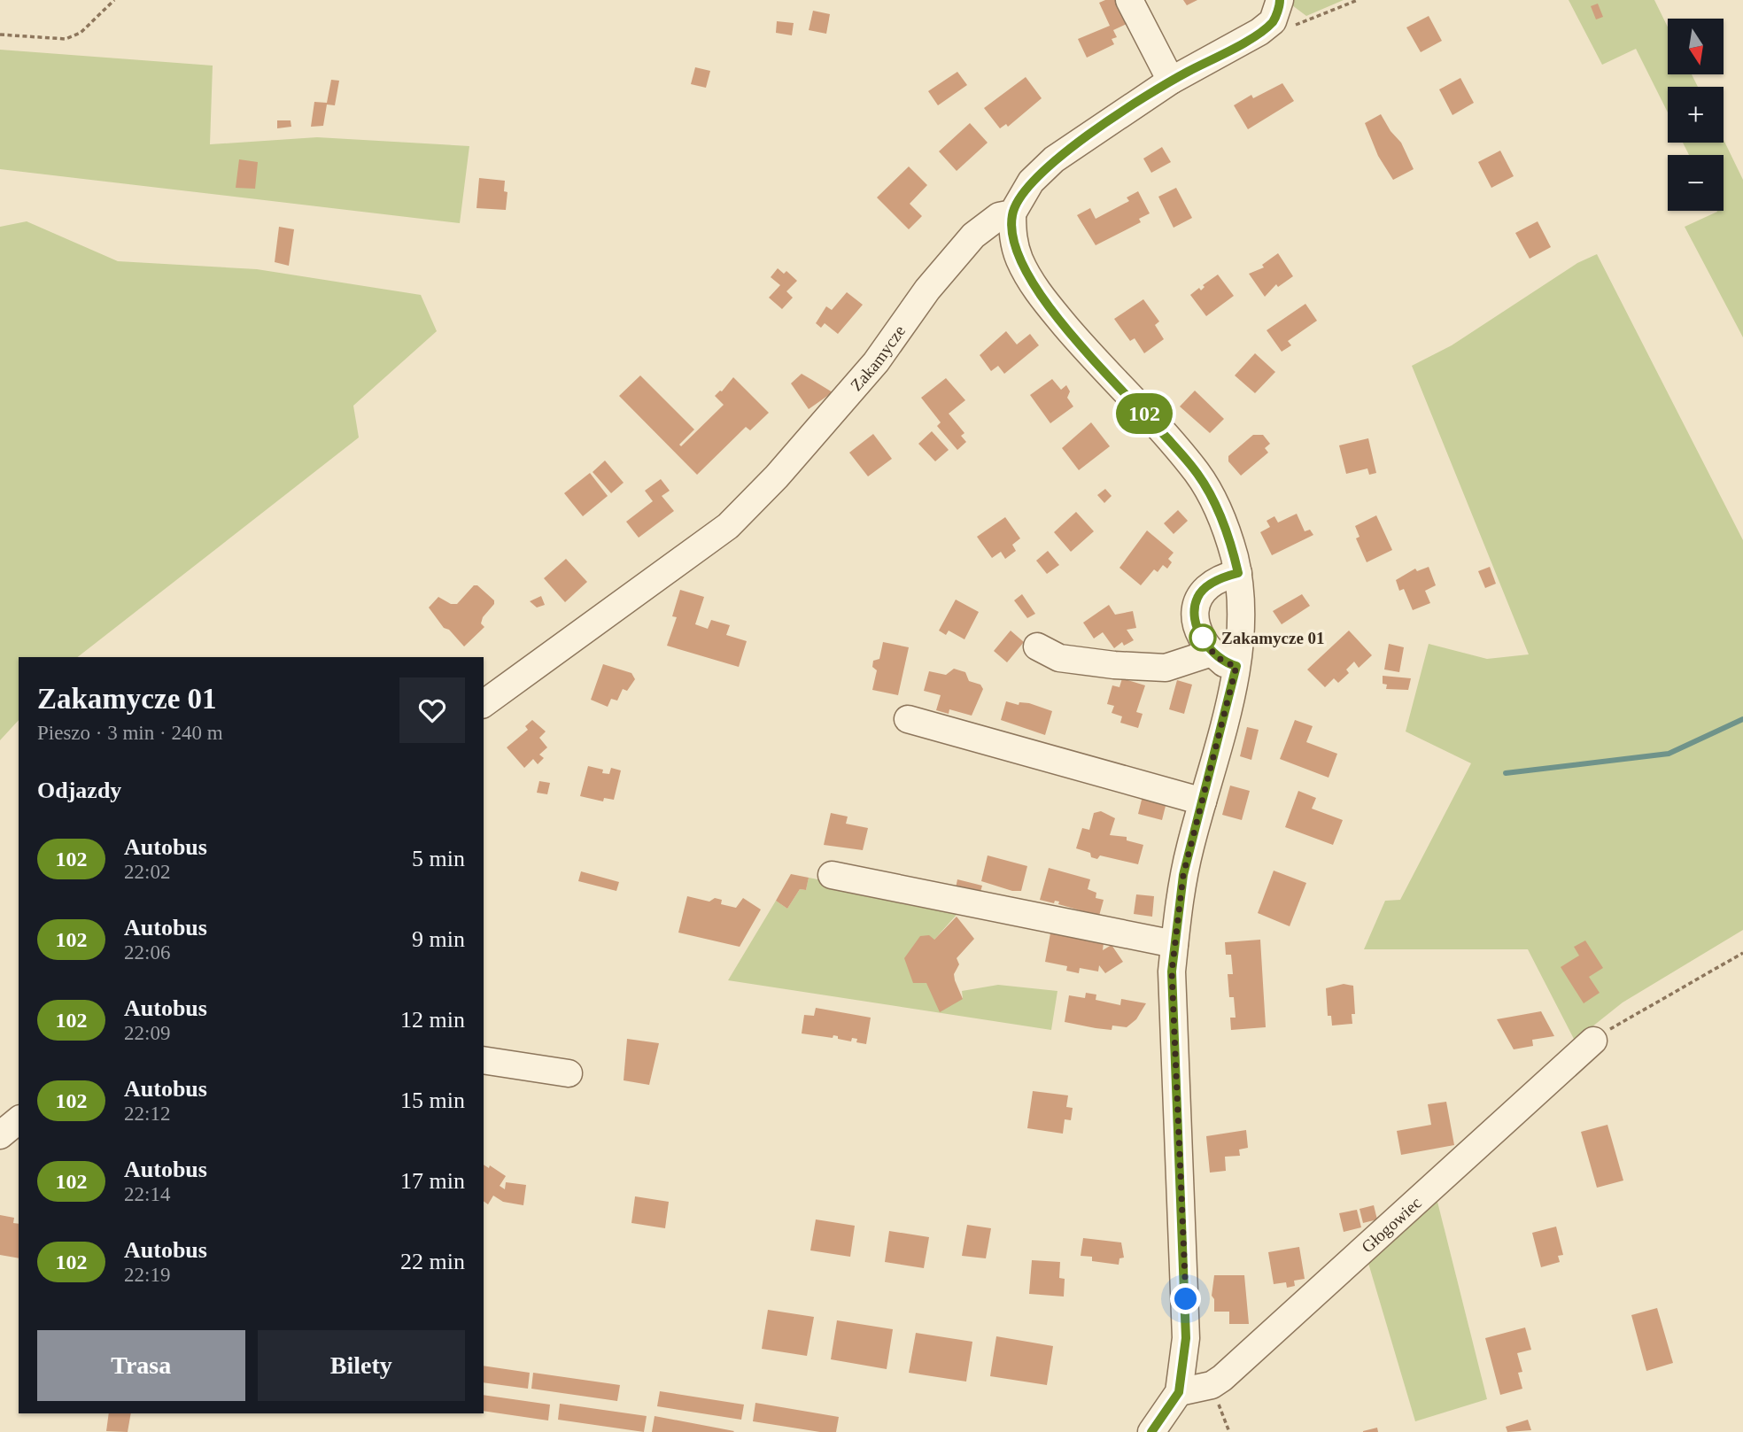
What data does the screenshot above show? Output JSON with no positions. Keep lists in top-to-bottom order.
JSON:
{
  "streets": {
    "street": ["Zakamycze", "Głogowiec"]
  },
  "places": ["Zakamycze 01"],
  "lines": ["bus line 102"],
  "north": "bottom",
  "page": {
    "on_map": "102",
    "map_buttons": ["+", "−"],
    "heading": [
      ["Zakamycze 01", "Pieszo · 3 min · 240 m"],
      "Odjazdy"
    ],
    "list": [
      {
        "mark": "102",
        "name": "Autobus",
        "note": "22:02",
        "value": "5 min"
      },
      {
        "mark": "102",
        "name": "Autobus",
        "note": "22:06",
        "value": "9 min"
      },
      {
        "mark": "102",
        "name": "Autobus",
        "note": "22:09",
        "value": "12 min"
      },
      {
        "mark": "102",
        "name": "Autobus",
        "note": "22:12",
        "value": "15 min"
      },
      {
        "mark": "102",
        "name": "Autobus",
        "note": "22:14",
        "value": "17 min"
      },
      {
        "mark": "102",
        "name": "Autobus",
        "note": "22:19",
        "value": "22 min"
      }
    ],
    "buttons": ["Trasa", "Bilety"]
  }
}
